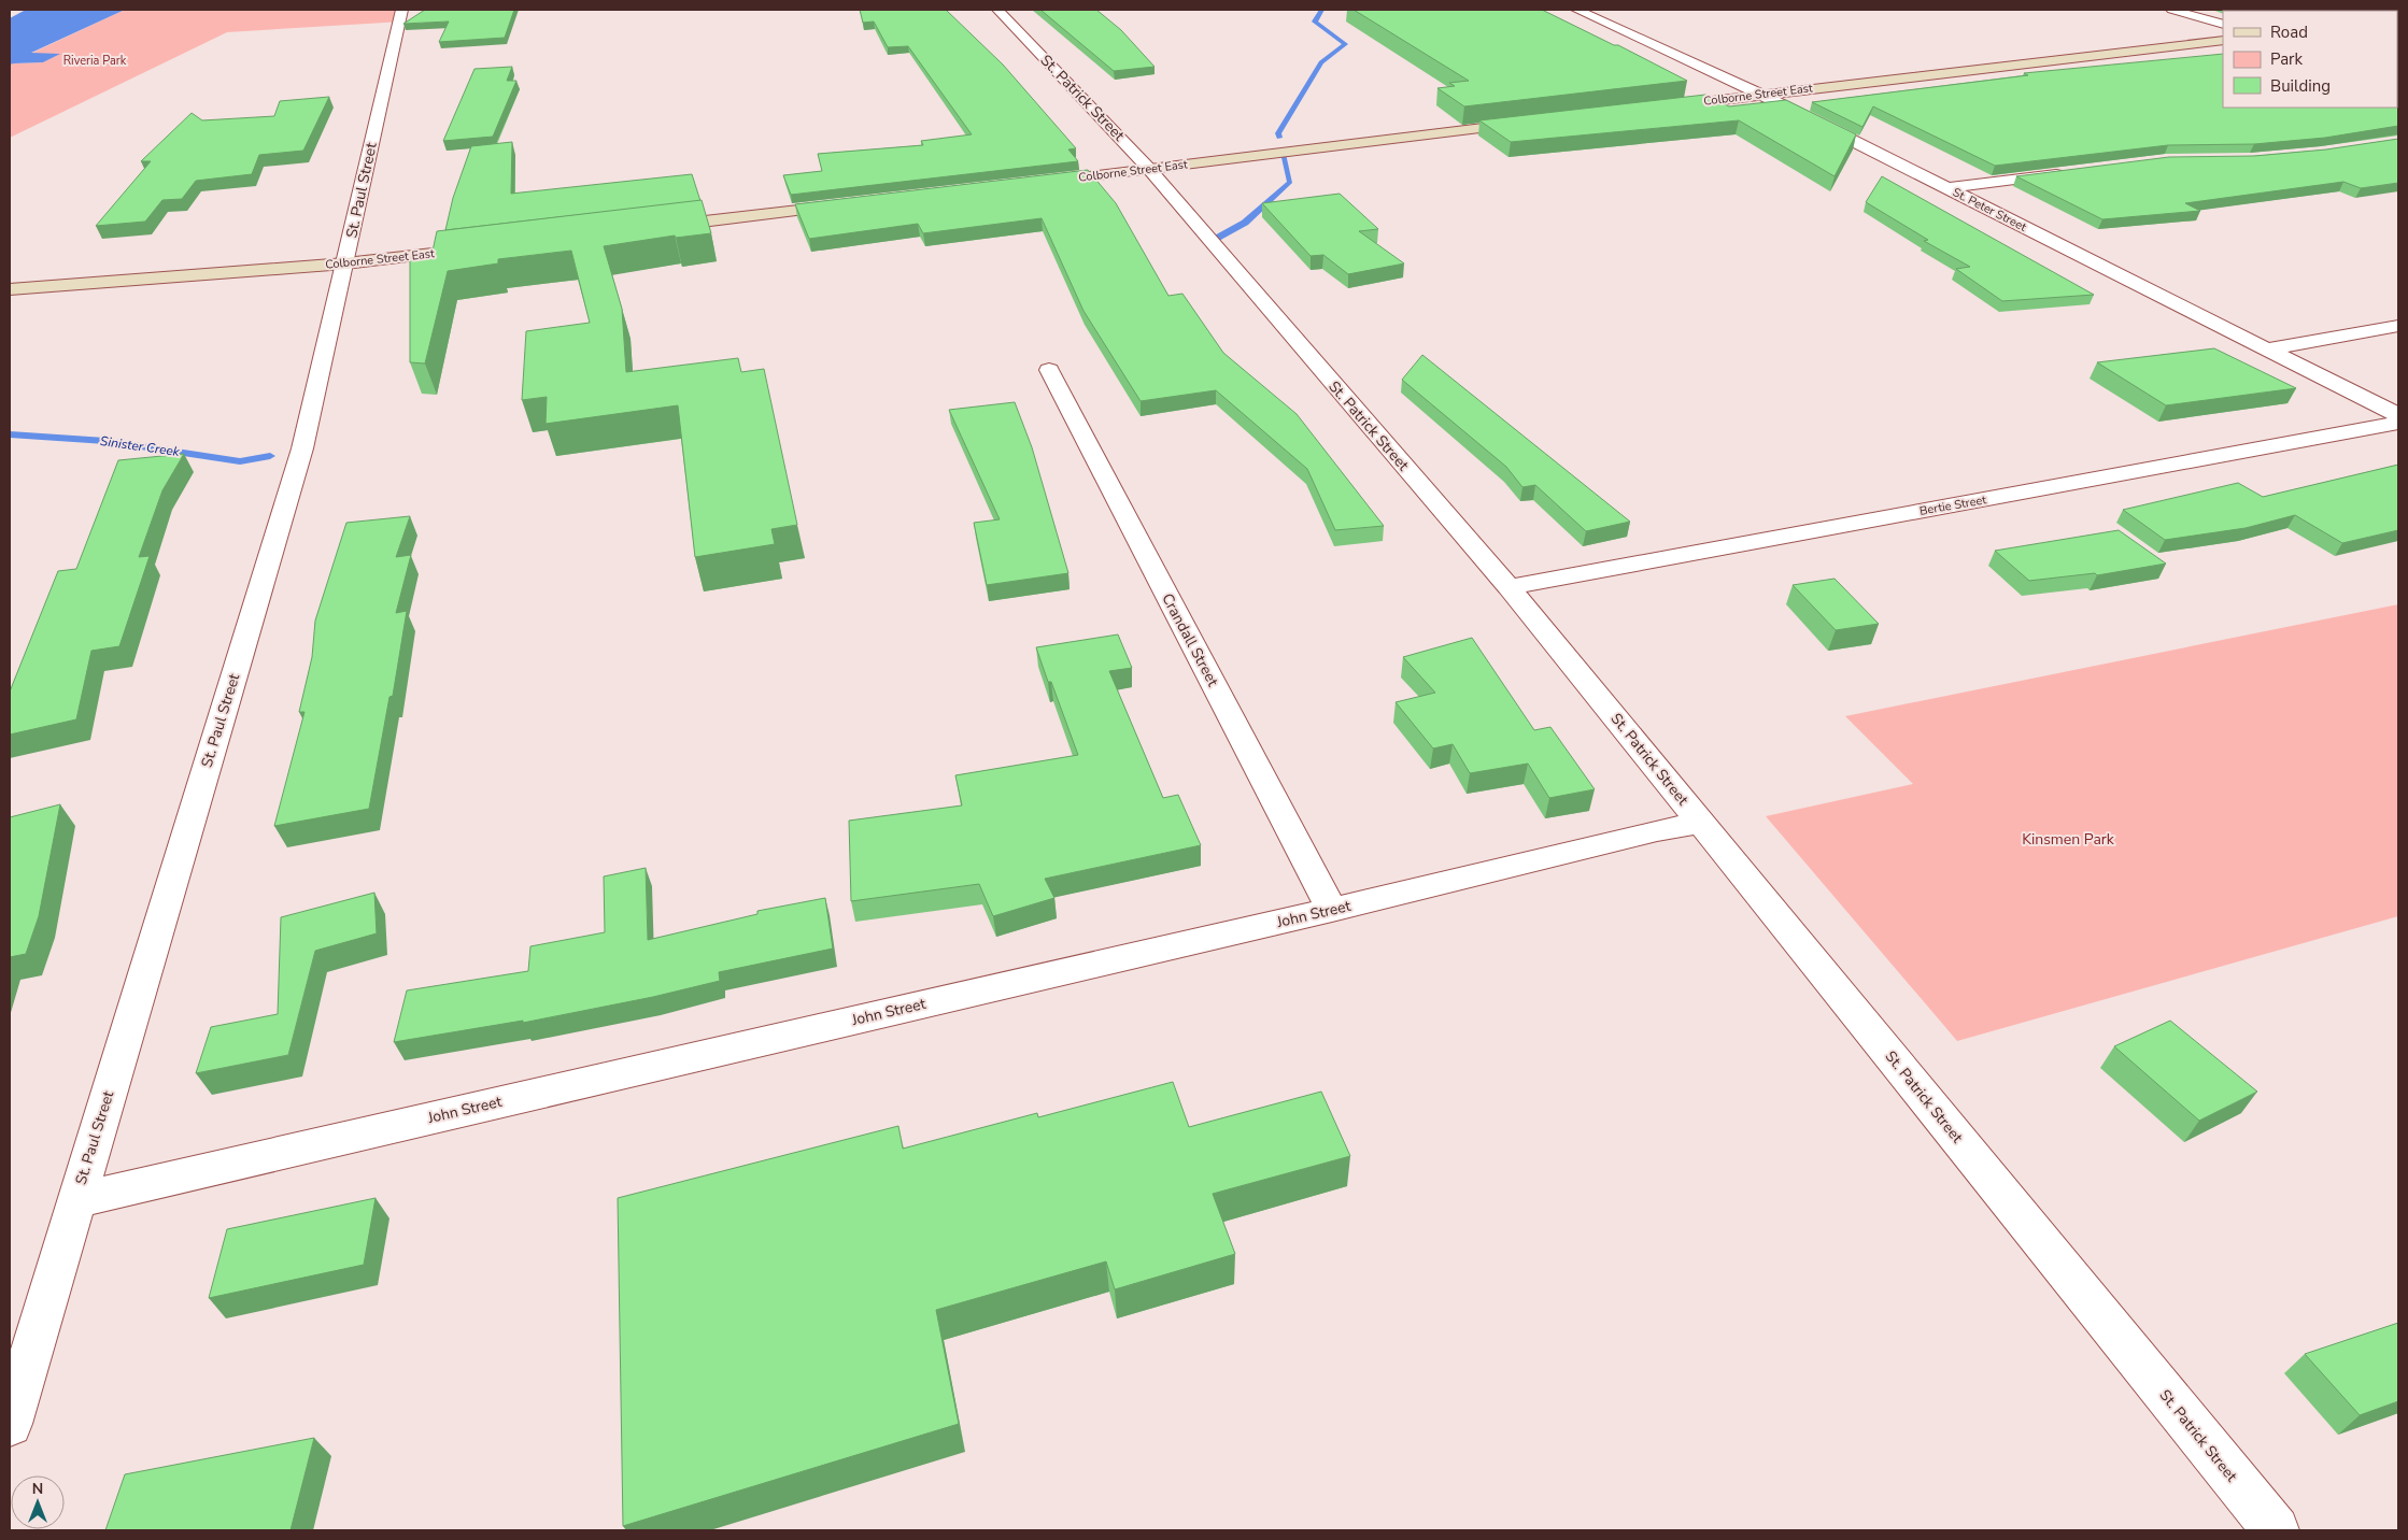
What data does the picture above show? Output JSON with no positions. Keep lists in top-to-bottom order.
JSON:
{
  "streets": {
    "main road": ["Colborne Street East"],
    "street": [
      "St. Patrick Street",
      "St. Paul Street",
      "St. Peter Street",
      "Bertie Street",
      "Crandall Street",
      "John Street"
    ]
  },
  "crossings": [
    ["Colborne Street East", "St. Patrick Street"],
    ["Colborne Street East", "St. Paul Street"],
    ["Colborne Street East", "St. Peter Street"],
    ["St. Patrick Street", "Bertie Street"],
    ["St. Patrick Street", "John Street"],
    ["St. Paul Street", "John Street"],
    ["Crandall Street", "John Street"]
  ],
  "water": ["Sinister Creek"],
  "parks": ["Riveria Park", "Kinsmen Park"],
  "legend": ["Road", "Park", "Building"],
  "north": "top"
}
